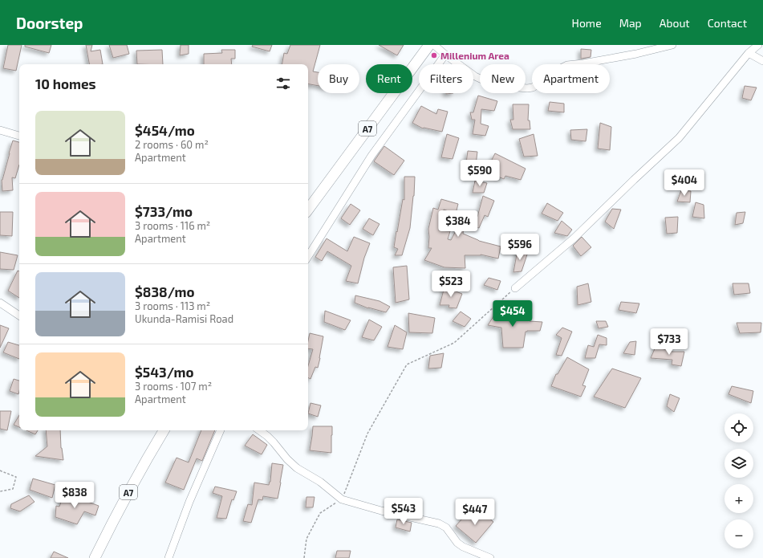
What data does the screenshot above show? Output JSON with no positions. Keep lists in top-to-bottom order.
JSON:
{
  "streets": {
    "highway": ["A7"]
  },
  "places": ["Millenium Area"],
  "page": {
    "header": "Doorstep",
    "nav": [
      "Home",
      "Map",
      "About",
      "Contact"
    ],
    "chip": [
      "Buy",
      "Rent",
      "Filters",
      "New",
      "Apartment"
    ],
    "heading": "10 homes",
    "list": [
      {
        "name": "$454/mo",
        "note": "2 rooms · 60 m² · Apartment"
      },
      {
        "name": "$733/mo",
        "note": "3 rooms · 116 m² · Apartment"
      },
      {
        "name": "$838/mo",
        "note": "3 rooms · 113 m² · Ukunda-Ramisi Road"
      },
      {
        "name": "$543/mo",
        "note": "3 rooms · 107 m² · Apartment"
      }
    ],
    "price": [
      "$590",
      "$404",
      "$384",
      "$596",
      "$523",
      "$454",
      "$733",
      "$838",
      "$543",
      "$447"
    ],
    "map_buttons": ["+", "−"]
  }
}
